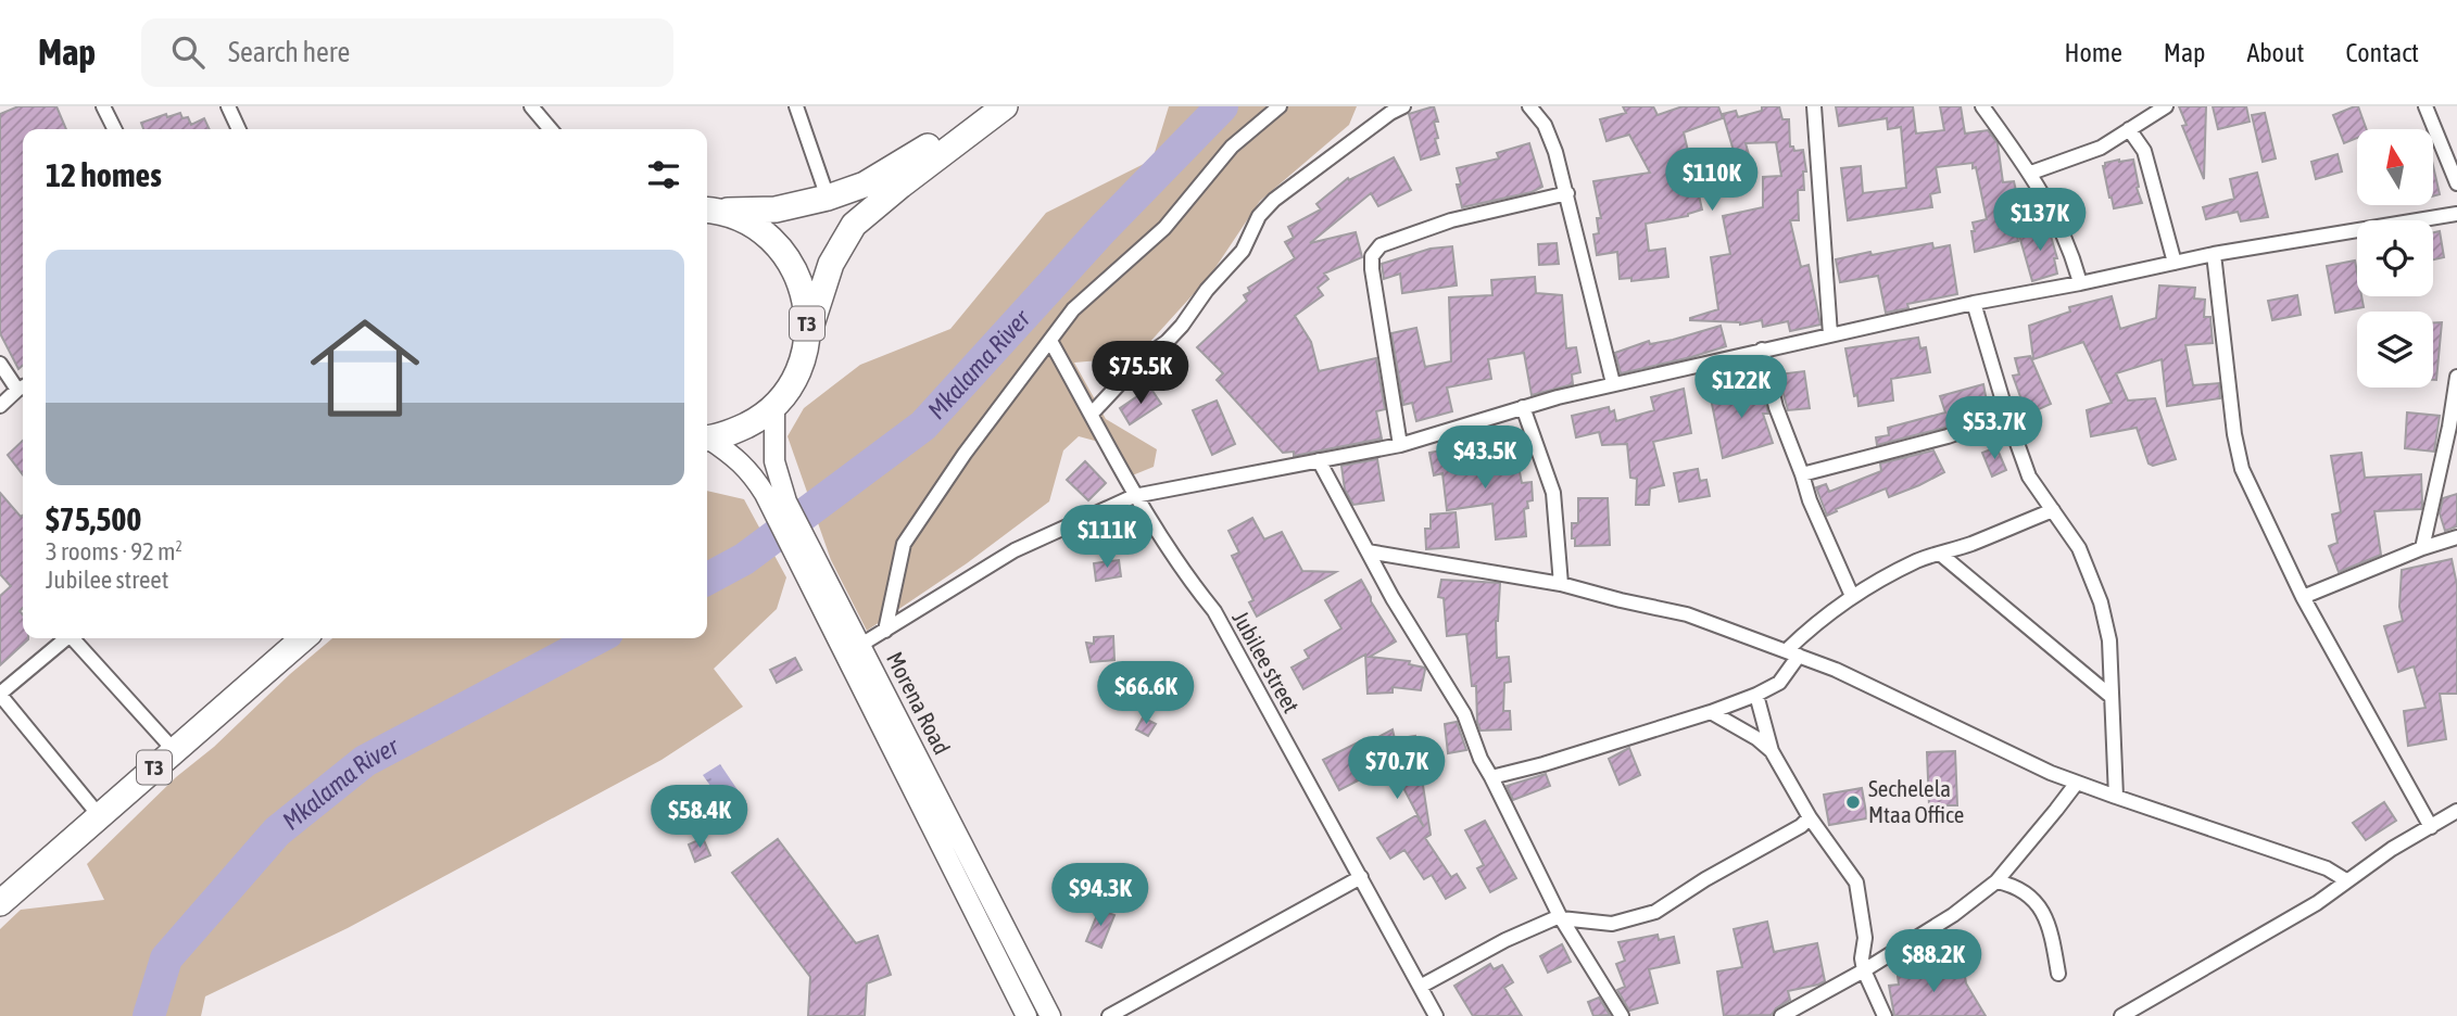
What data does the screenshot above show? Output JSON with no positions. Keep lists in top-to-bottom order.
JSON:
{
  "streets": {
    "highway": ["T3"],
    "main road": ["Morena Road"],
    "street": ["Jubilee street"]
  },
  "crossings": [
    ["T3", "Morena Road"]
  ],
  "water": ["Mkalama River"],
  "places": ["Sechelela Mtaa Office"],
  "north": "top",
  "page": {
    "header": "Map",
    "search": "Search here",
    "nav": [
      "Home",
      "Map",
      "About",
      "Contact"
    ],
    "heading": "12 homes",
    "price": [
      "$110K",
      "$137K",
      "$75.5K",
      "$122K",
      "$53.7K",
      "$43.5K",
      "$111K",
      "$66.6K",
      "$70.7K",
      "$58.4K",
      "$94.3K",
      "$88.2K"
    ],
    "list": [
      {
        "name": "$75,500",
        "note": "3 rooms · 92 m² · Jubilee street"
      }
    ]
  }
}
